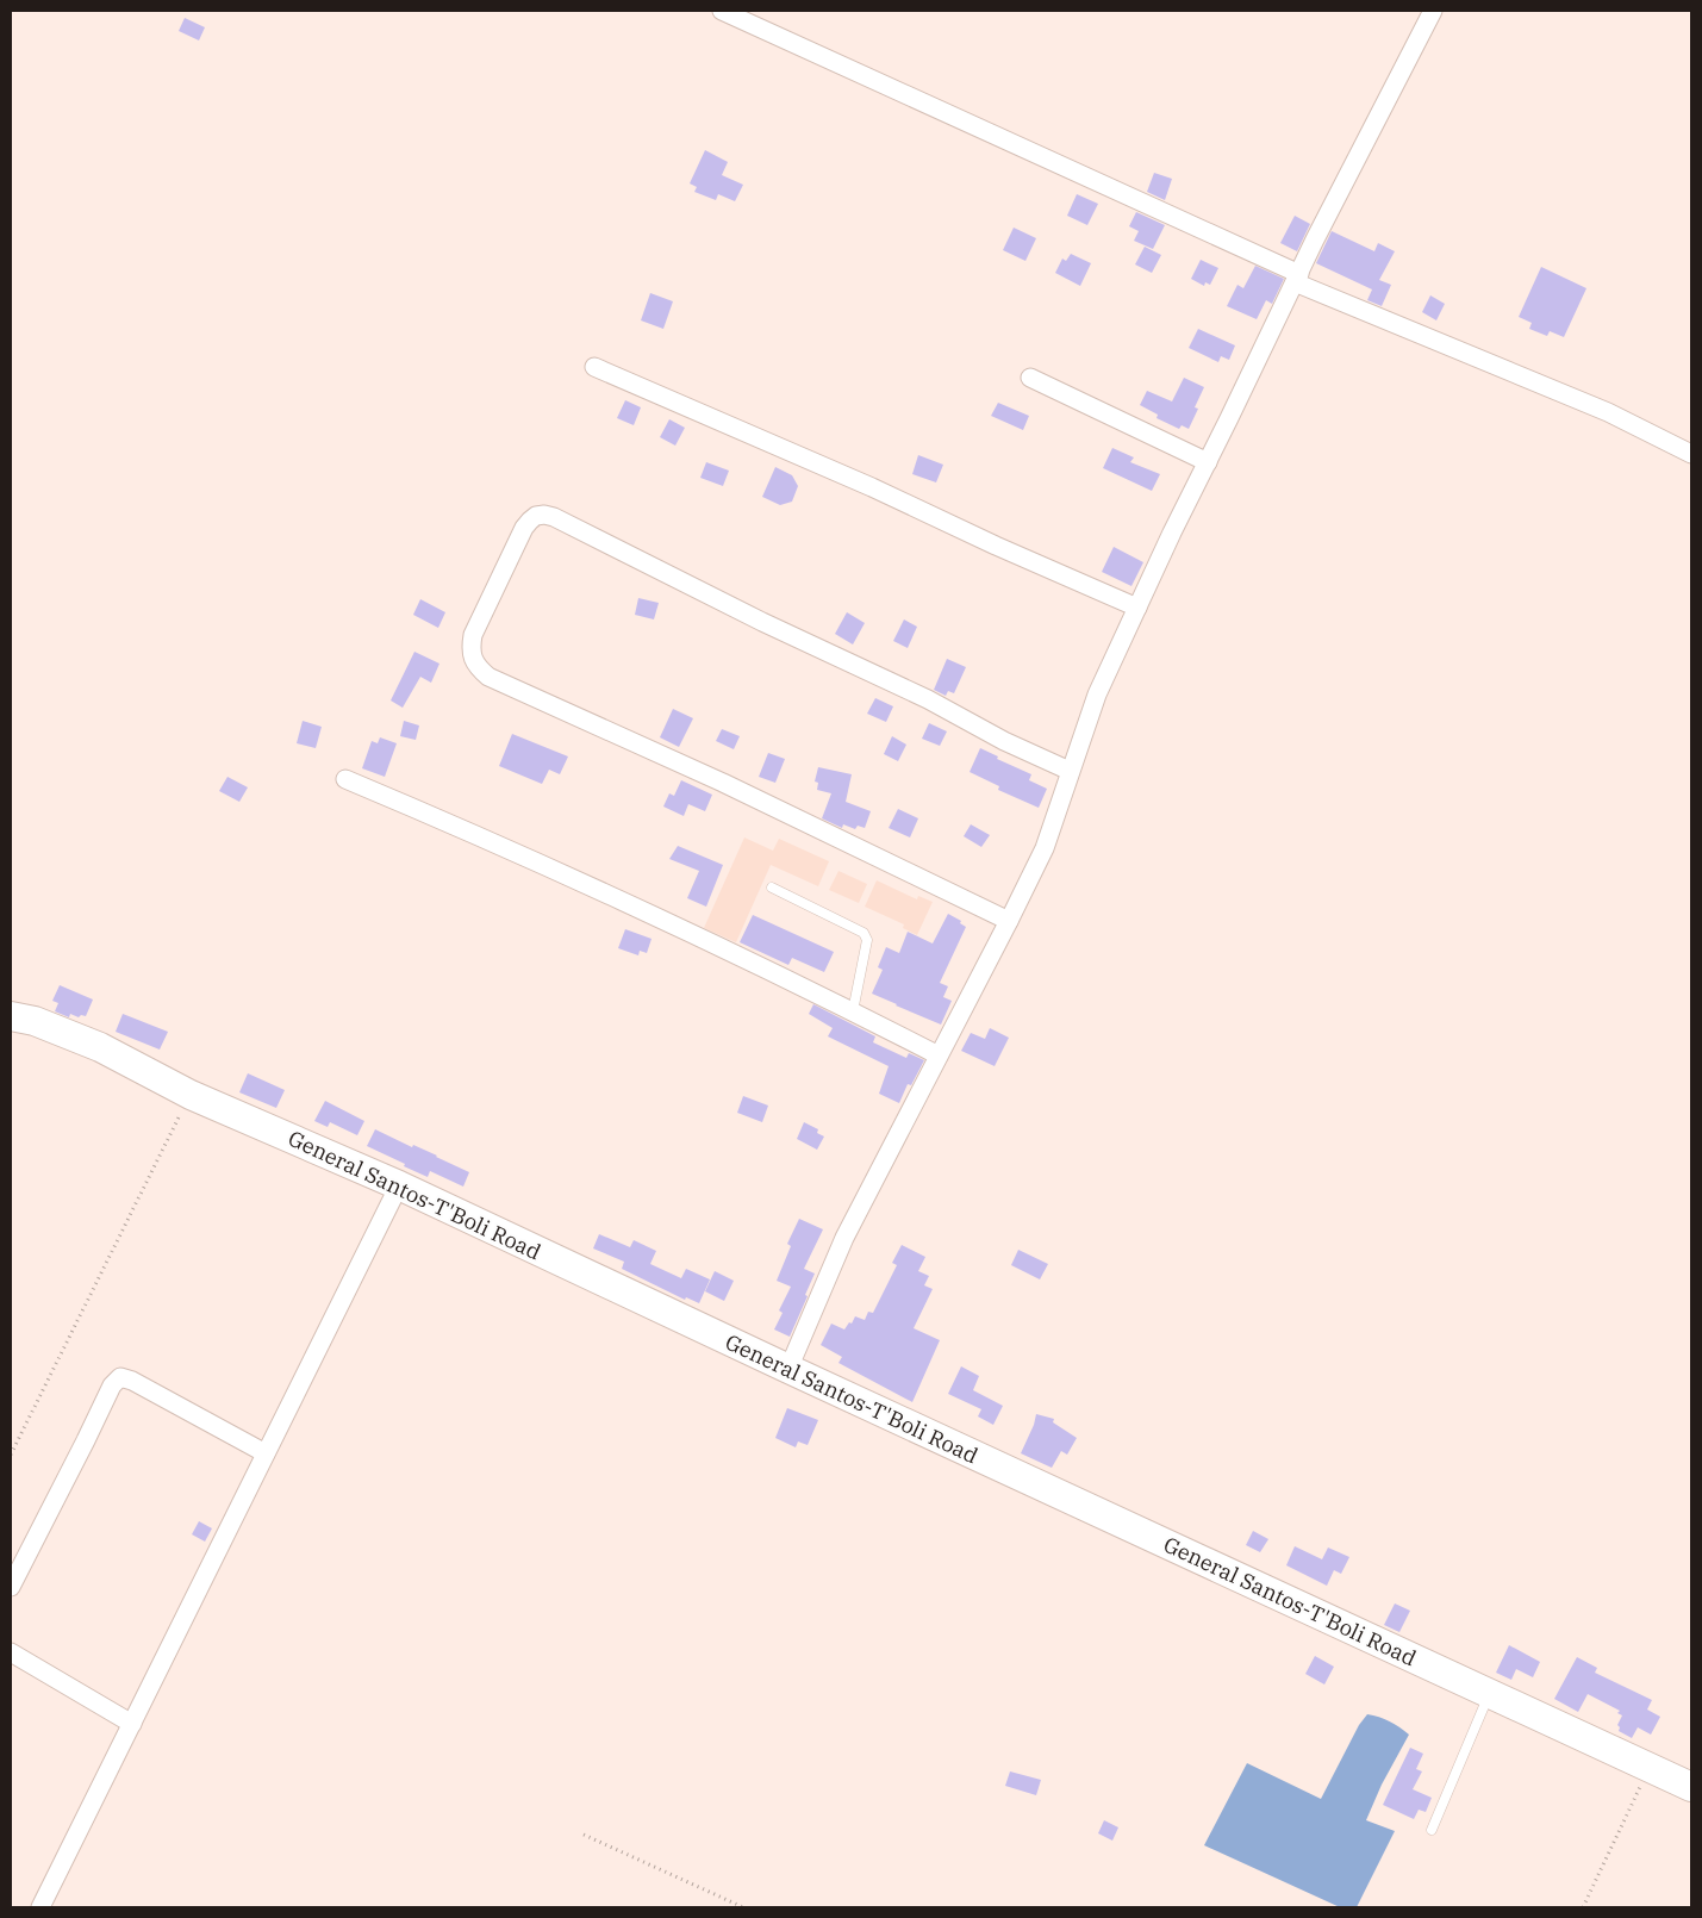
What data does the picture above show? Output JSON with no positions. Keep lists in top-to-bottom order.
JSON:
{
  "streets": {
    "main road": ["General Santos-T'Boli Road"]
  }
}
